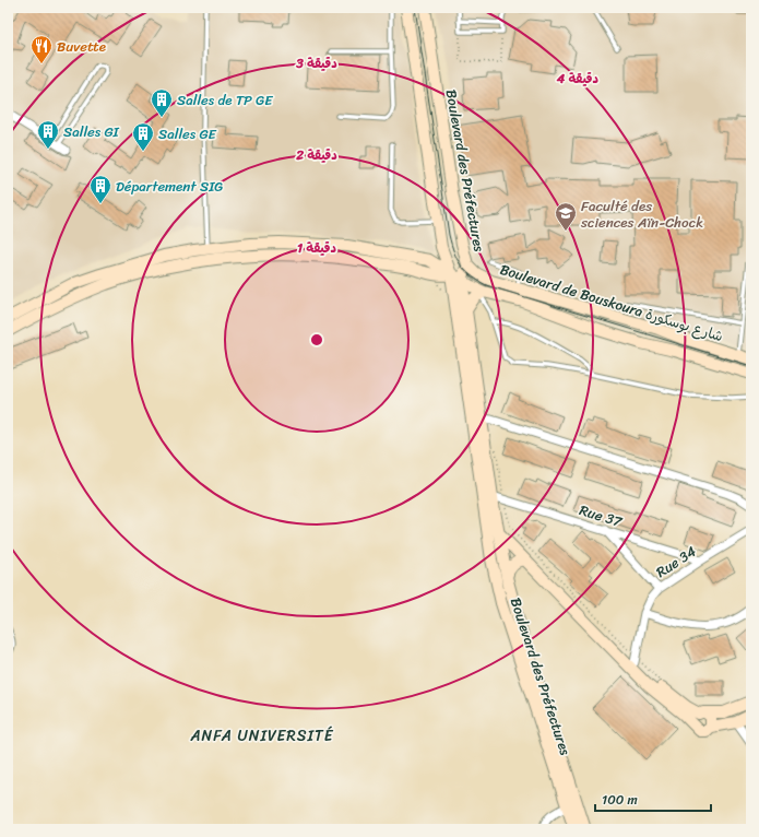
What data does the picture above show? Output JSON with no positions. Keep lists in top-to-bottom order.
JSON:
{
  "streets": {
    "street": [
      "Boulevard des Préfectures",
      "Boulevard de Bouskoura شارع بوسكورة",
      "Rue 37",
      "Rue 34"
    ]
  },
  "crossings": [
    ["Boulevard des Préfectures", "Boulevard de Bouskoura شارع بوسكورة"],
    ["Boulevard des Préfectures", "Rue 37"],
    ["Rue 37", "Rue 34"]
  ],
  "districts": ["ANFA UNIVERSITÉ"],
  "places": {
    "restaurant": ["Buvette"],
    "building": [
      "Salles de TP GE",
      "Salles GI",
      "Salles GE",
      "Département SIG"
    ],
    "school or university": ["Faculté des sciences Aïn-Chock"]
  },
  "scale_bar": "100 m",
  "rings": [
    "3 دقيقة",
    "4 دقيقة",
    "2 دقيقة",
    "1 دقيقة"
  ]
}
